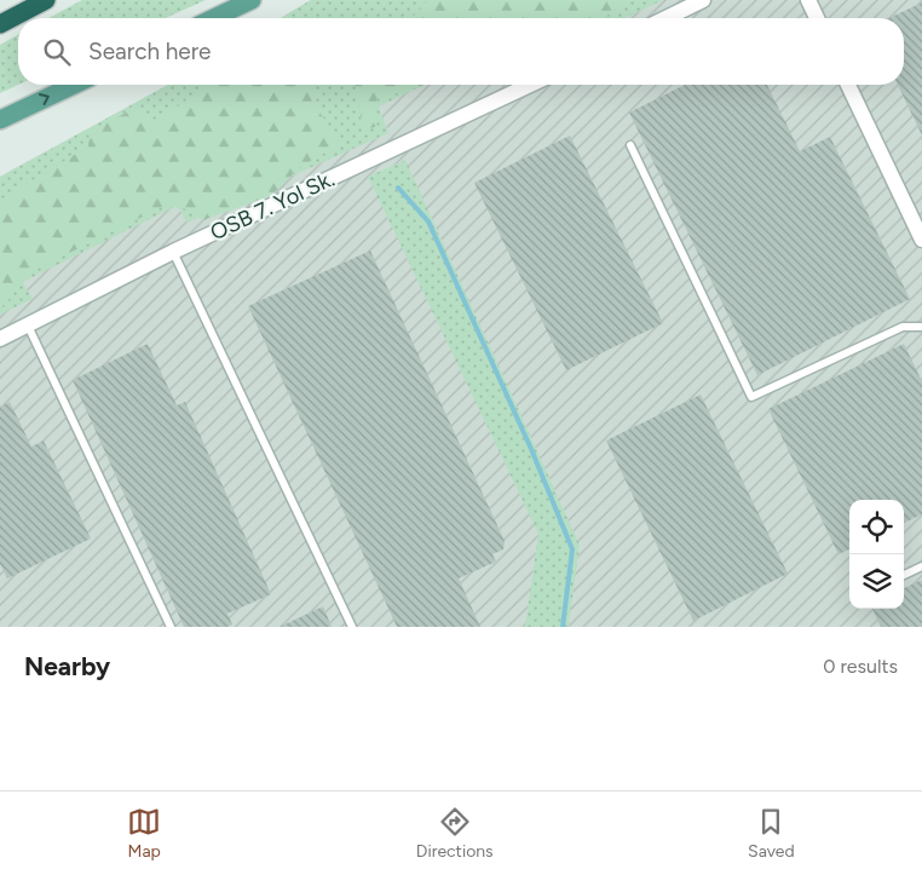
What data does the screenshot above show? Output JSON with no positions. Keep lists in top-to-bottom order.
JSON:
{
  "streets": {
    "street": ["OSB 7. Yol Sk."]
  },
  "page": {
    "search": "Search here",
    "heading": ["Nearby", "0 results"],
    "nav": ["Map", "Directions", "Saved"]
  }
}
